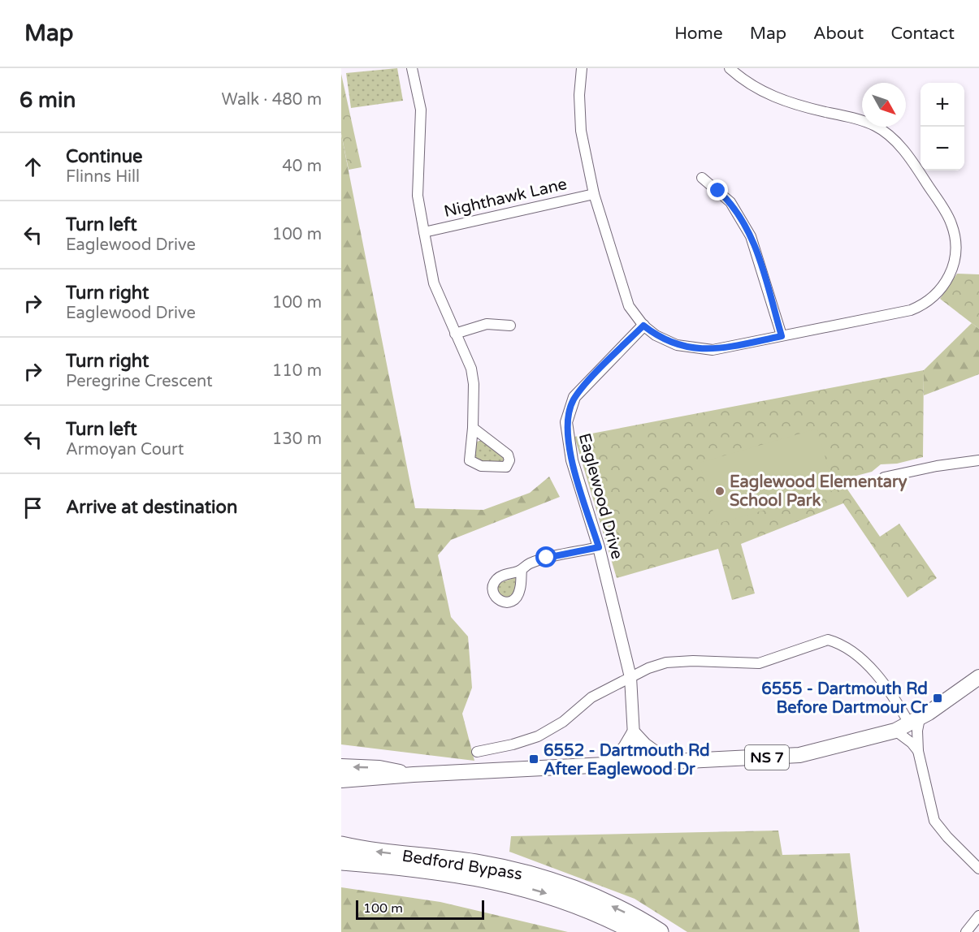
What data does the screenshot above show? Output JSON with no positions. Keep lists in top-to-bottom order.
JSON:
{
  "streets": {
    "highway": ["Bedford Bypass"],
    "main road": ["NS 7"],
    "street": ["Nighthawk Lane", "Eaglewood Drive"]
  },
  "crossings": [
    ["Eaglewood Drive", "NS 7"]
  ],
  "places": {
    "other": ["Eaglewood Elementary School Park"],
    "transit": ["6555 - Dartmouth Rd Before Dartmour Cr", "6552 - Dartmouth Rd After Eaglewood Dr"]
  },
  "scale_bar": "100 m",
  "north": "bottom right",
  "page": {
    "header": "Map",
    "nav": [
      "Home",
      "Map",
      "About",
      "Contact"
    ],
    "heading": ["6 min", "Walk · 480 m"],
    "map_buttons": ["+", "−"],
    "list": [
      ["Continue", "Flinns Hill", "40 m"],
      ["Turn left", "Eaglewood Drive", "100 m"],
      ["Turn right", "Eaglewood Drive", "100 m"],
      ["Turn right", "Peregrine Crescent", "110 m"],
      ["Turn left", "Armoyan Court", "130 m"],
      "Arrive at destination"
    ],
    "scale": "100 m"
  }
}
